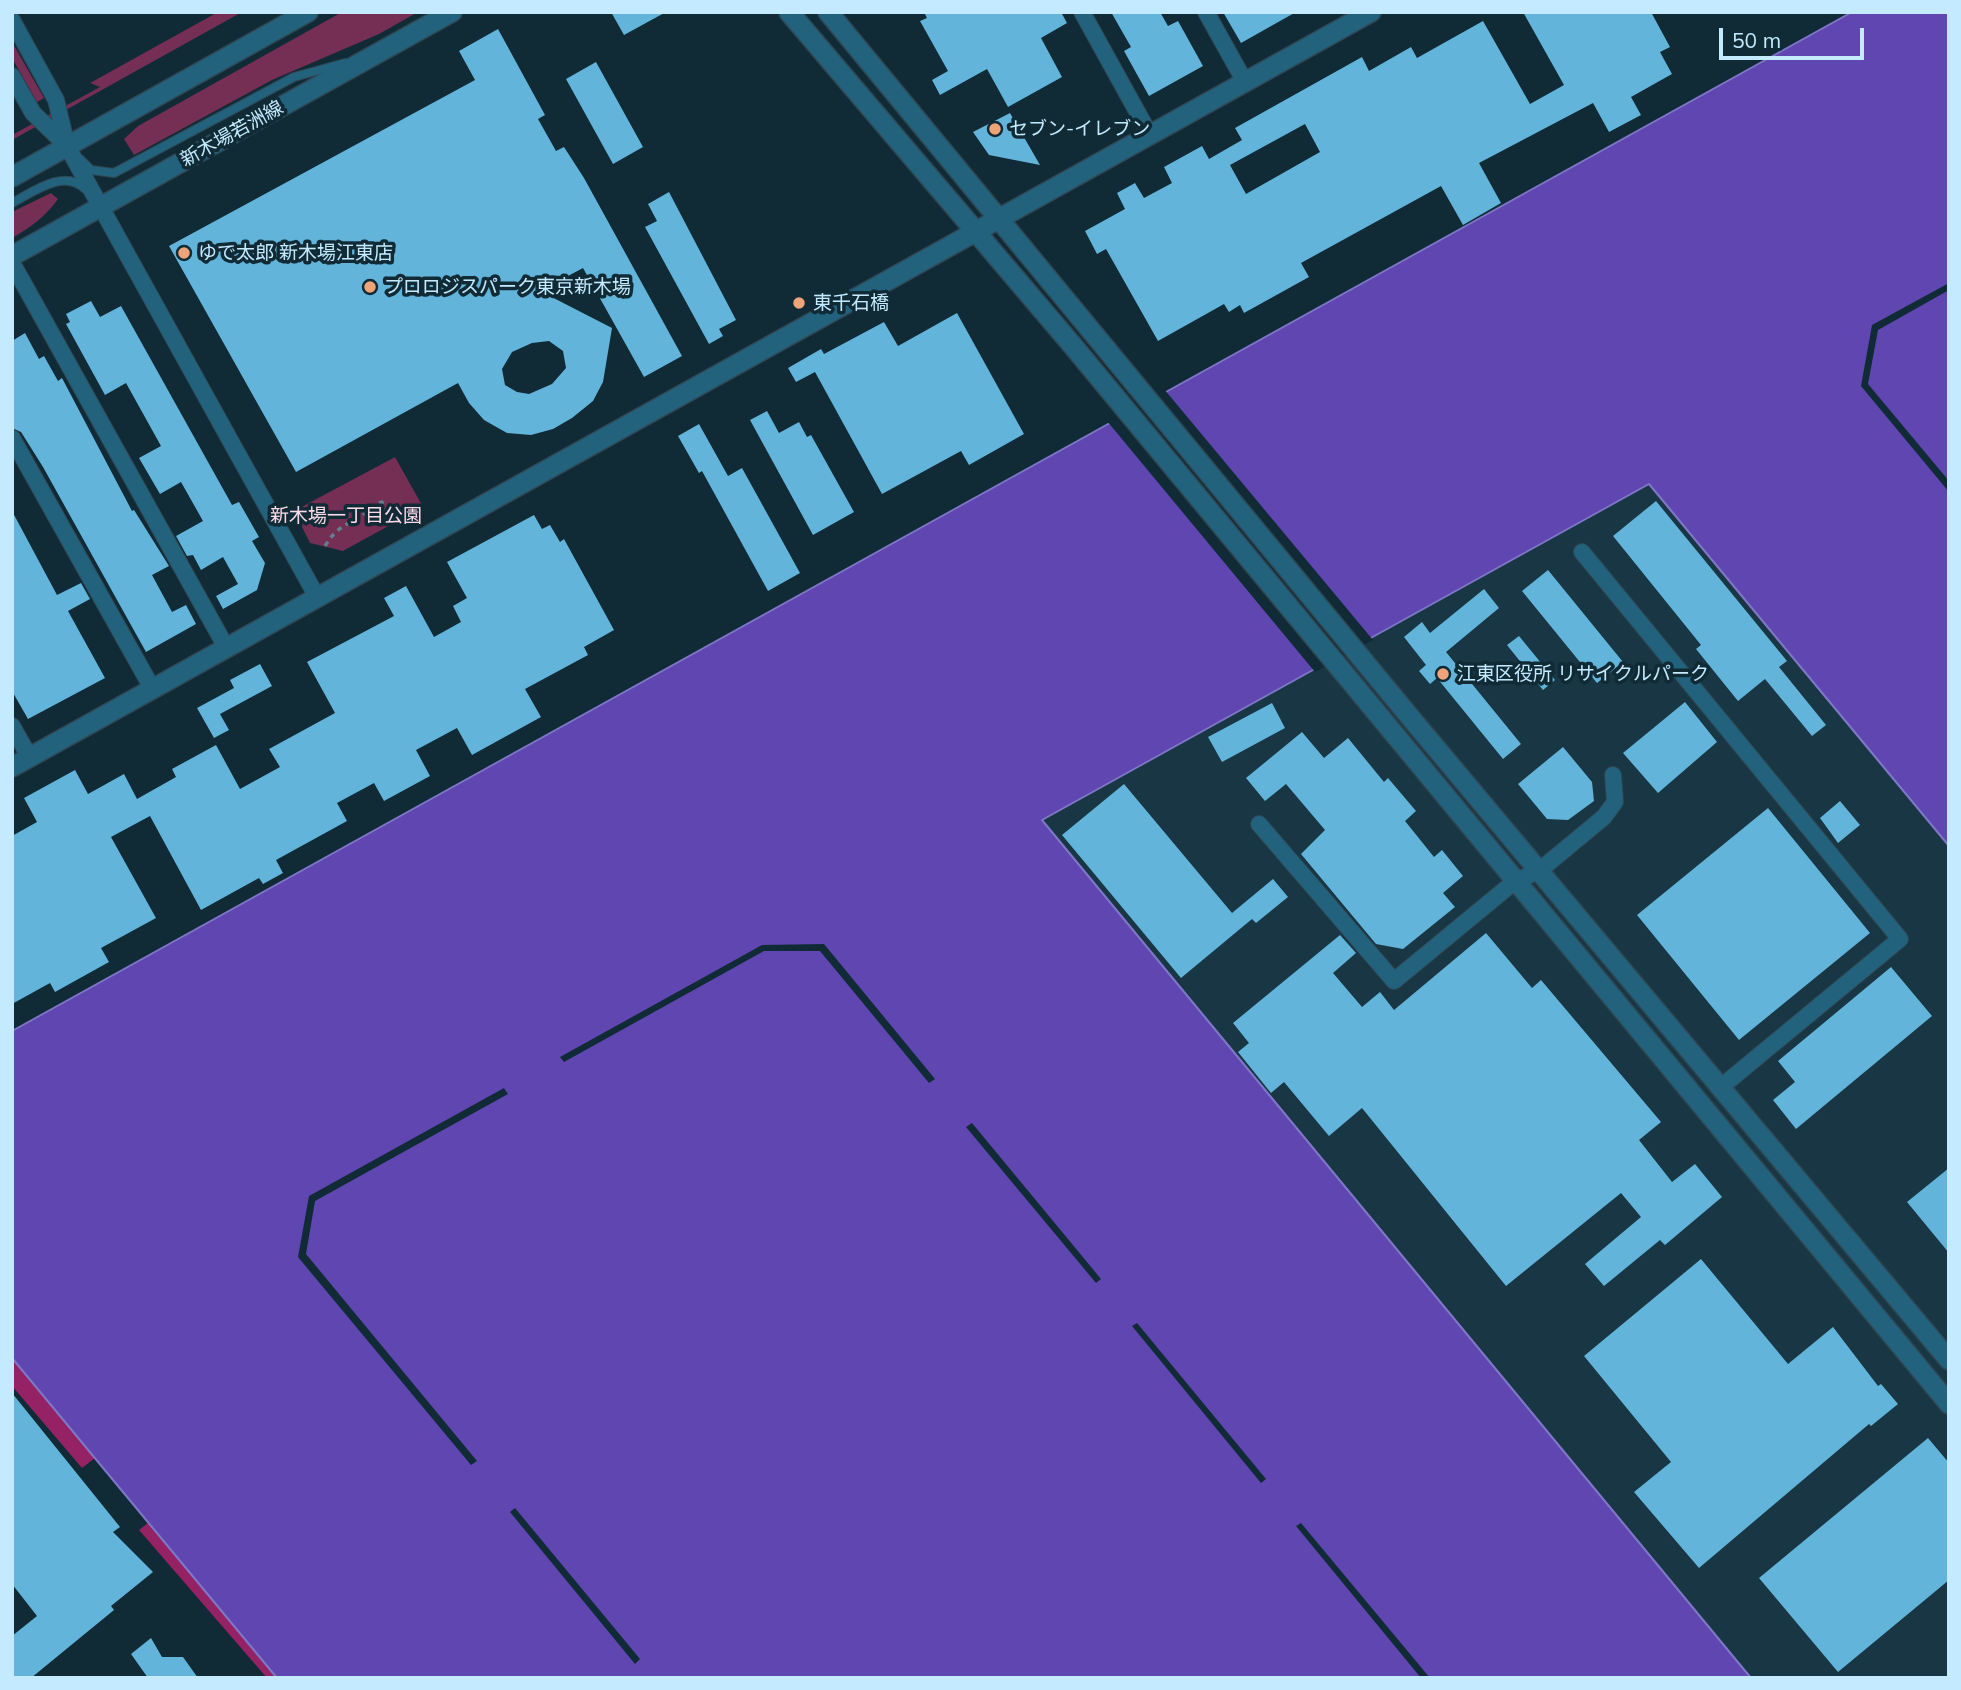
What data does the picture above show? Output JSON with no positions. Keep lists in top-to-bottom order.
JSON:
{
  "streets": {
    "street": ["新木場若洲線"]
  },
  "parks": ["新木場一丁目公園"],
  "places": [
    "セブン-イレブン",
    "ゆで太郎 新木場江東店",
    "プロロジスパーク東京新木場",
    "東千石橋",
    "江東区役所 リサイクルパーク"
  ],
  "scale_bar": "50 m"
}
